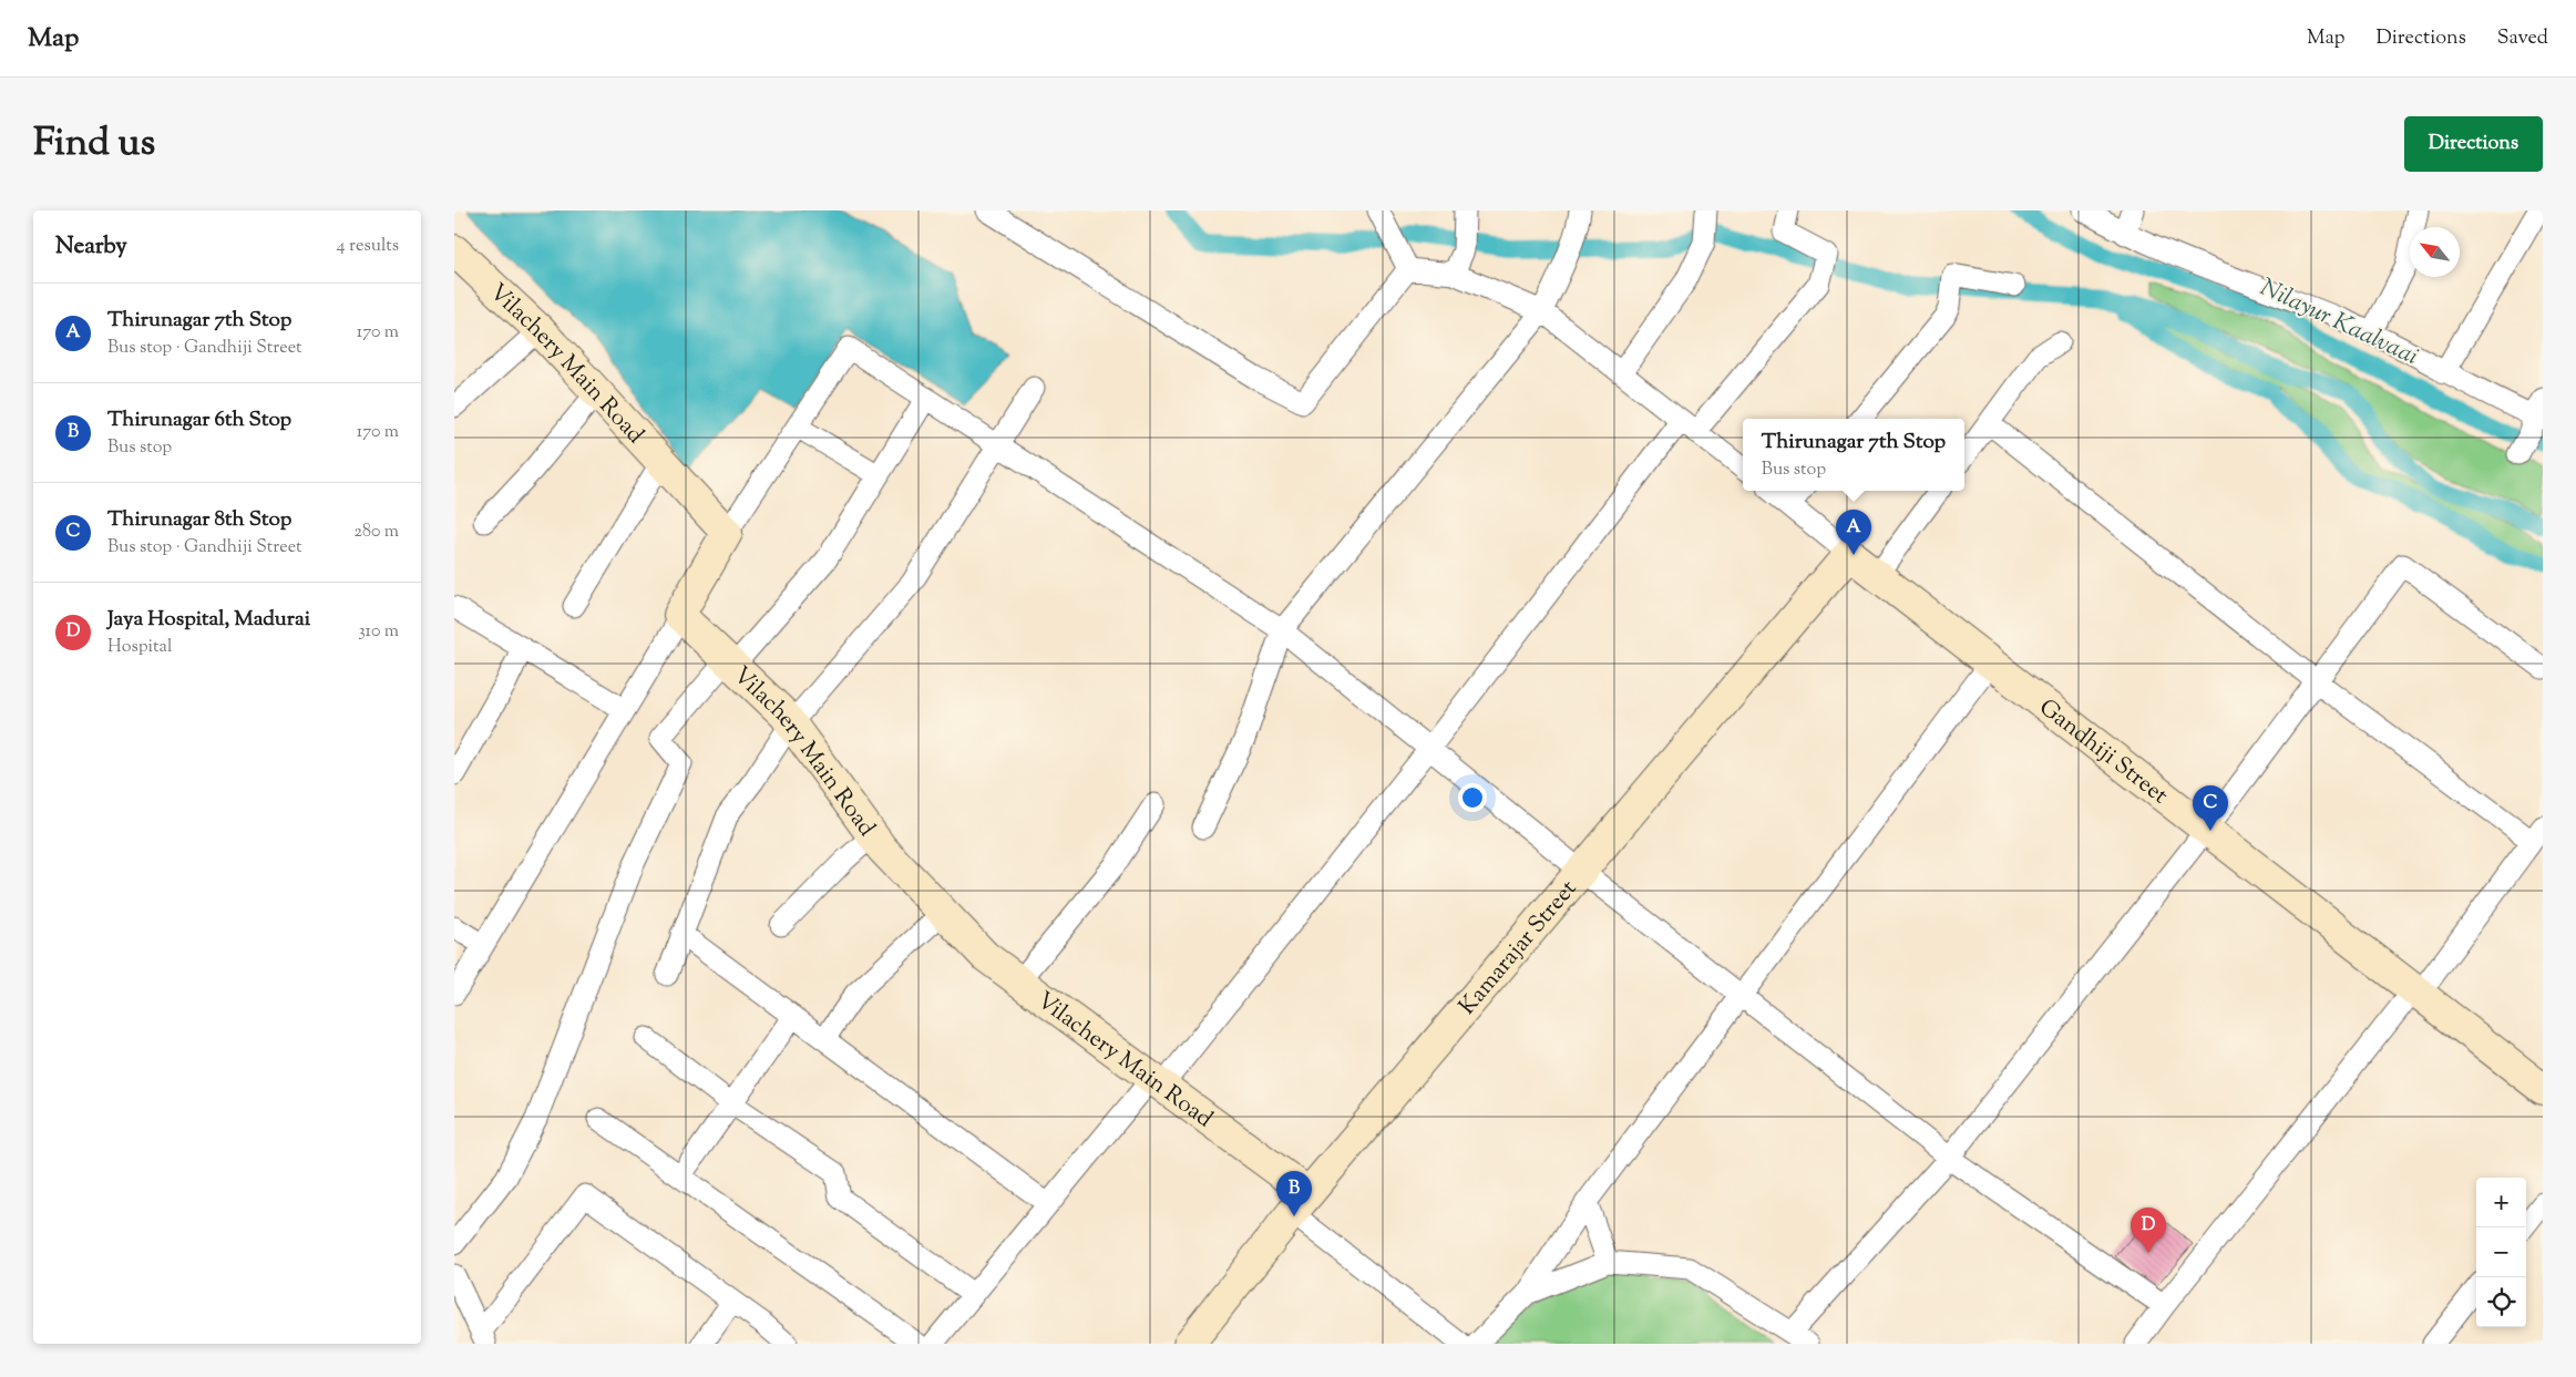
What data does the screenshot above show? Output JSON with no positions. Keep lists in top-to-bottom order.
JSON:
{
  "streets": {
    "main road": ["Vilachery Main Road", "Gandhiji Street", "Kamarajar Street"]
  },
  "crossings": [
    ["Vilachery Main Road", "Kamarajar Street"],
    ["Gandhiji Street", "Kamarajar Street"]
  ],
  "water": ["Nilayur Kaalvaai"],
  "north": "top left",
  "page": {
    "header": "Map",
    "nav": ["Map", "Directions", "Saved"],
    "title": "Find us",
    "buttons": "Directions",
    "heading": ["Nearby", "4 results"],
    "list": [
      {
        "mark": "A",
        "name": "Thirunagar 7th Stop",
        "note": "Bus stop · Gandhiji Street",
        "value": "170 m"
      },
      {
        "mark": "B",
        "name": "Thirunagar 6th Stop",
        "note": "Bus stop",
        "value": "170 m"
      },
      {
        "mark": "C",
        "name": "Thirunagar 8th Stop",
        "note": "Bus stop · Gandhiji Street",
        "value": "280 m"
      },
      {
        "mark": "D",
        "name": "Jaya Hospital, Madurai",
        "note": "Hospital",
        "value": "310 m"
      }
    ],
    "popup": ["Thirunagar 7th Stop", "Bus stop"],
    "pins": [
      "A",
      "C",
      "B",
      "D"
    ],
    "map_buttons": ["+", "−"]
  }
}
